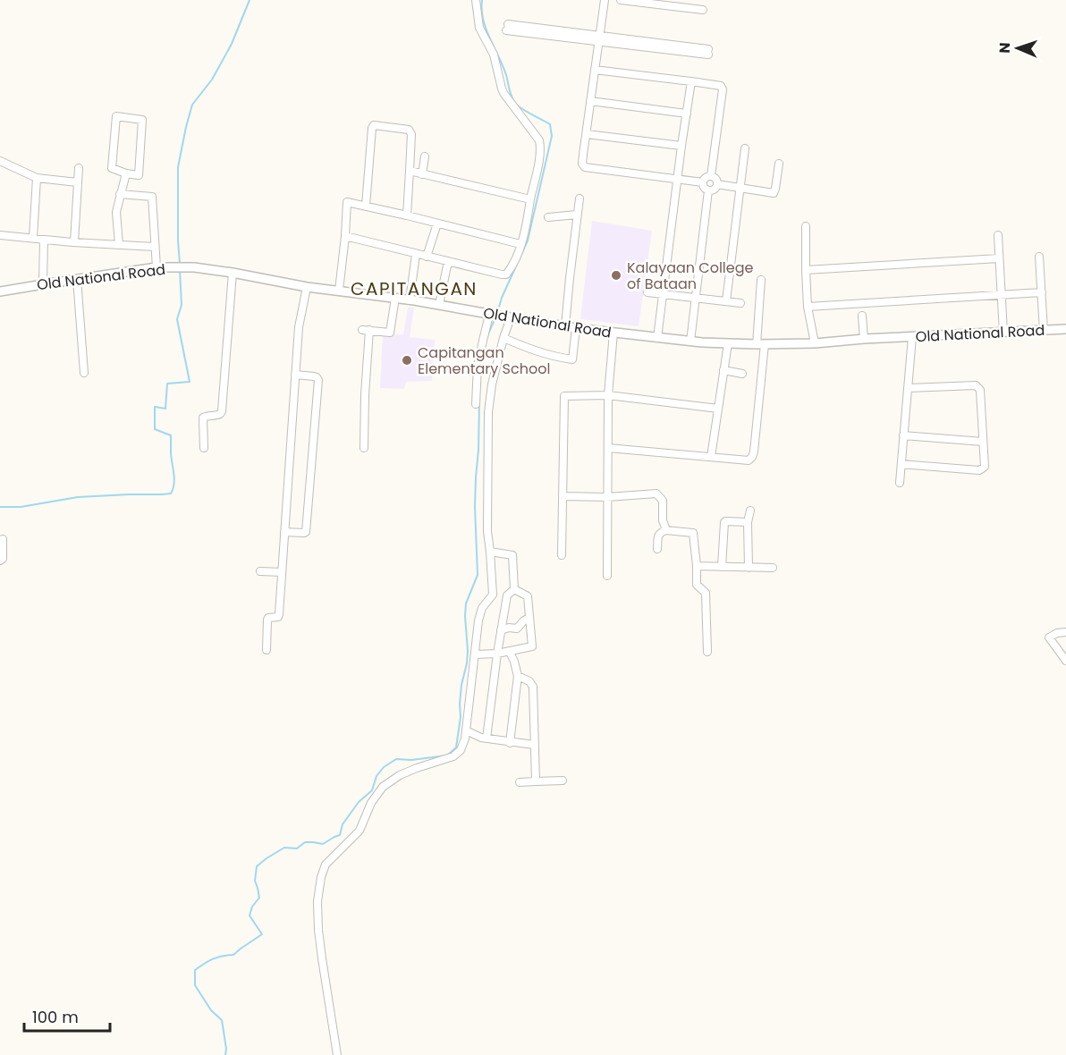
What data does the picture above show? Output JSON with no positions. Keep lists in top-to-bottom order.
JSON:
{
  "streets": {
    "main road": ["Old National Road"]
  },
  "districts": ["CAPITANGAN"],
  "places": ["Kalayaan College of Bataan", "Capitangan Elementary School"],
  "scale_bar": "100 m",
  "north": "left"
}
